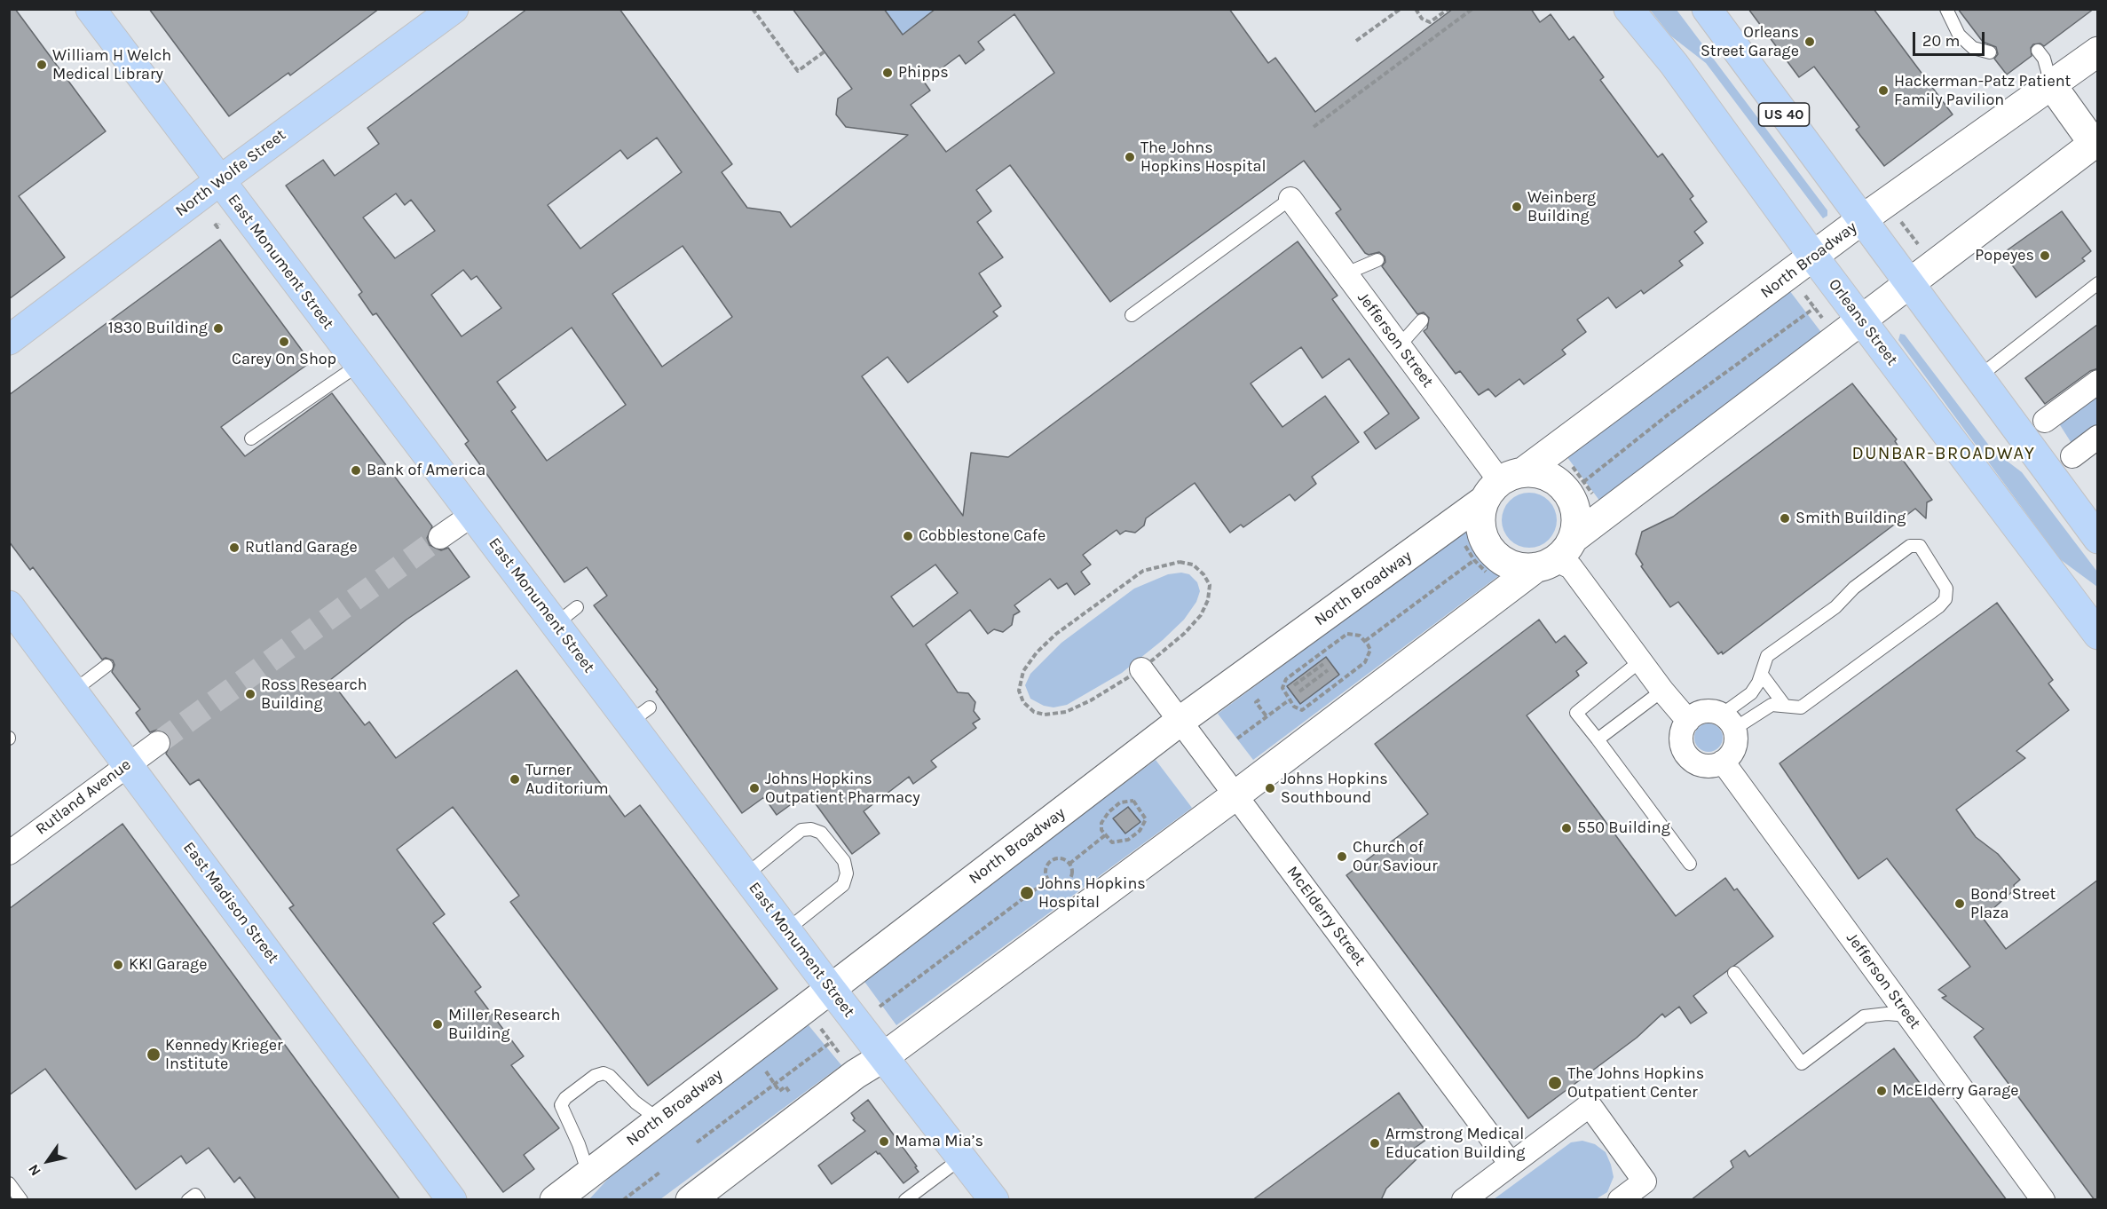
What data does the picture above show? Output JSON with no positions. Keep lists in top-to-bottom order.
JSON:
{
  "streets": {
    "main road": [
      "US 40",
      "North Wolfe Street",
      "North Broadway",
      "East Monument Street",
      "Orleans Street",
      "East Madison Street"
    ],
    "street": ["Jefferson Street", "Rutland Avenue", "McElderry Street"]
  },
  "crossings": [
    ["US 40", "North Broadway"],
    ["North Wolfe Street", "East Monument Street"],
    ["North Broadway", "East Monument Street"],
    ["North Broadway", "Orleans Street"],
    ["North Broadway", "Jefferson Street"],
    ["North Broadway", "McElderry Street"],
    ["Rutland Avenue", "East Madison Street"]
  ],
  "districts": ["DUNBAR-BROADWAY"],
  "places": [
    "Orleans Street Garage",
    "William H Welch Medical Library",
    "Phipps",
    "Hackerman-Patz Patient Family Pavilion",
    "The Johns Hopkins Hospital",
    "Weinberg Building",
    "Popeyes",
    "1830 Building",
    "Carey On Shop",
    "Bank of America",
    "Smith Building",
    "Cobblestone Cafe",
    "Rutland Garage",
    "Ross Research Building",
    "Turner Auditorium",
    "Johns Hopkins Outpatient Pharmacy",
    "Johns Hopkins Southbound",
    "550 Building",
    "Church of Our Saviour",
    "Johns Hopkins Hospital",
    "Bond Street Plaza",
    "KKI Garage",
    "Miller Research Building",
    "Kennedy Krieger Institute",
    "The Johns Hopkins Outpatient Center",
    "McElderry Garage",
    "Mama Mia’s",
    "Armstrong Medical Education Building"
  ],
  "scale_bar": "20 m",
  "north": "bottom left"
}
